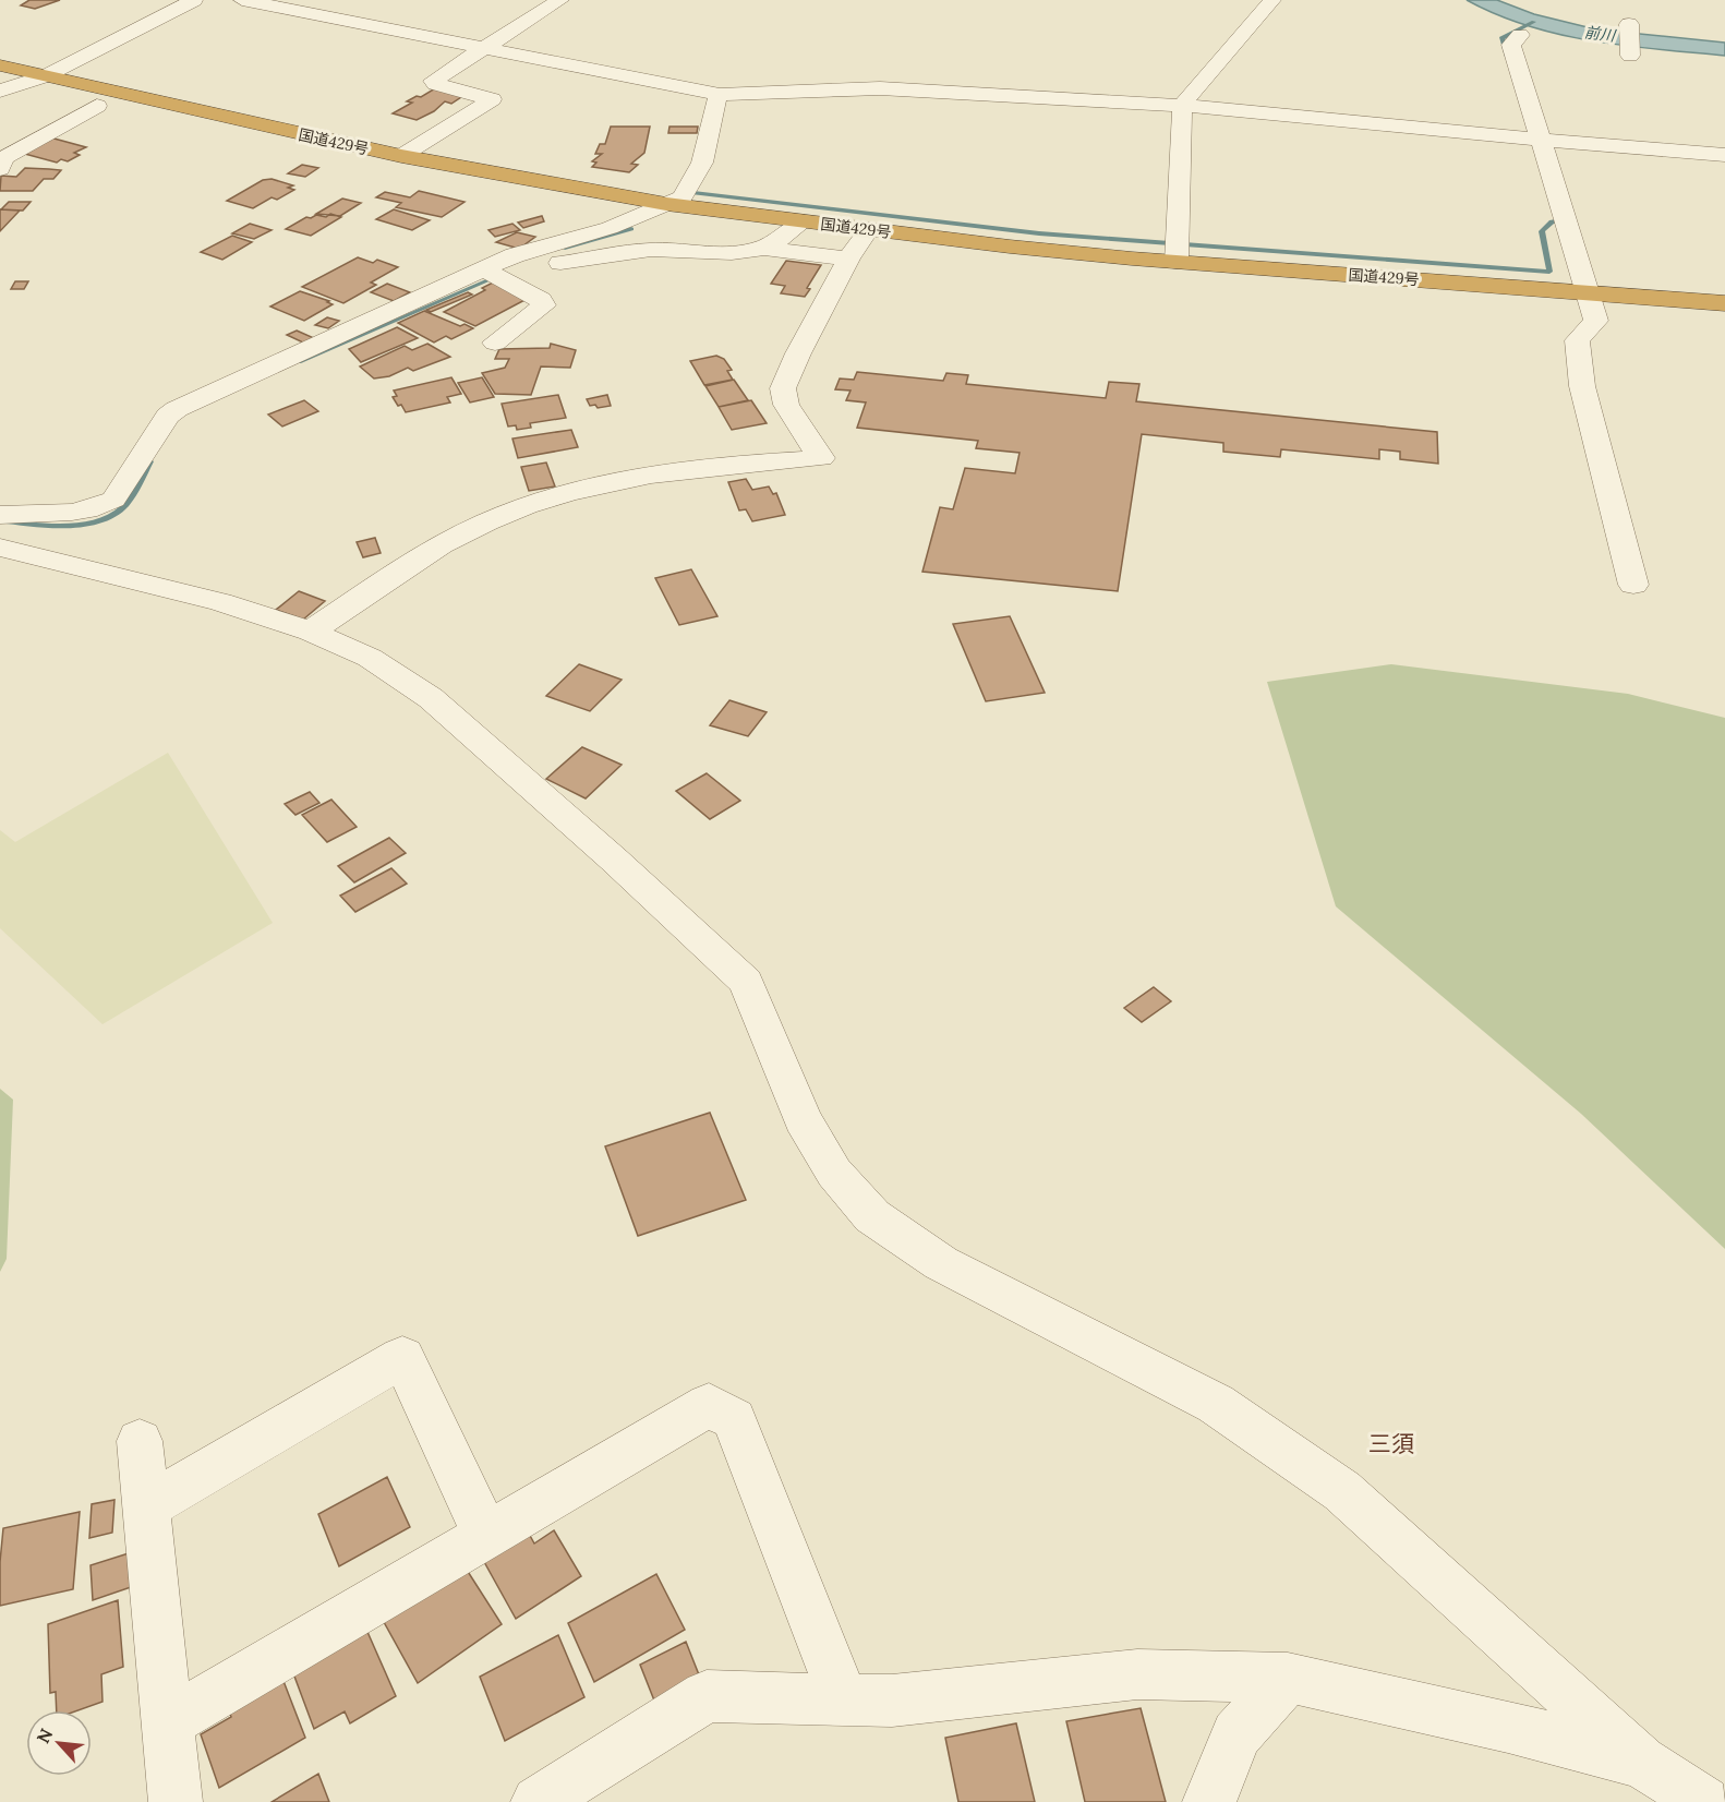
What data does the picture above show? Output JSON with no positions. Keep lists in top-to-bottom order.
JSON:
{
  "streets": {
    "highway": ["国道429号"]
  },
  "districts": ["三須"],
  "water": ["前川"],
  "north": "top left"
}
